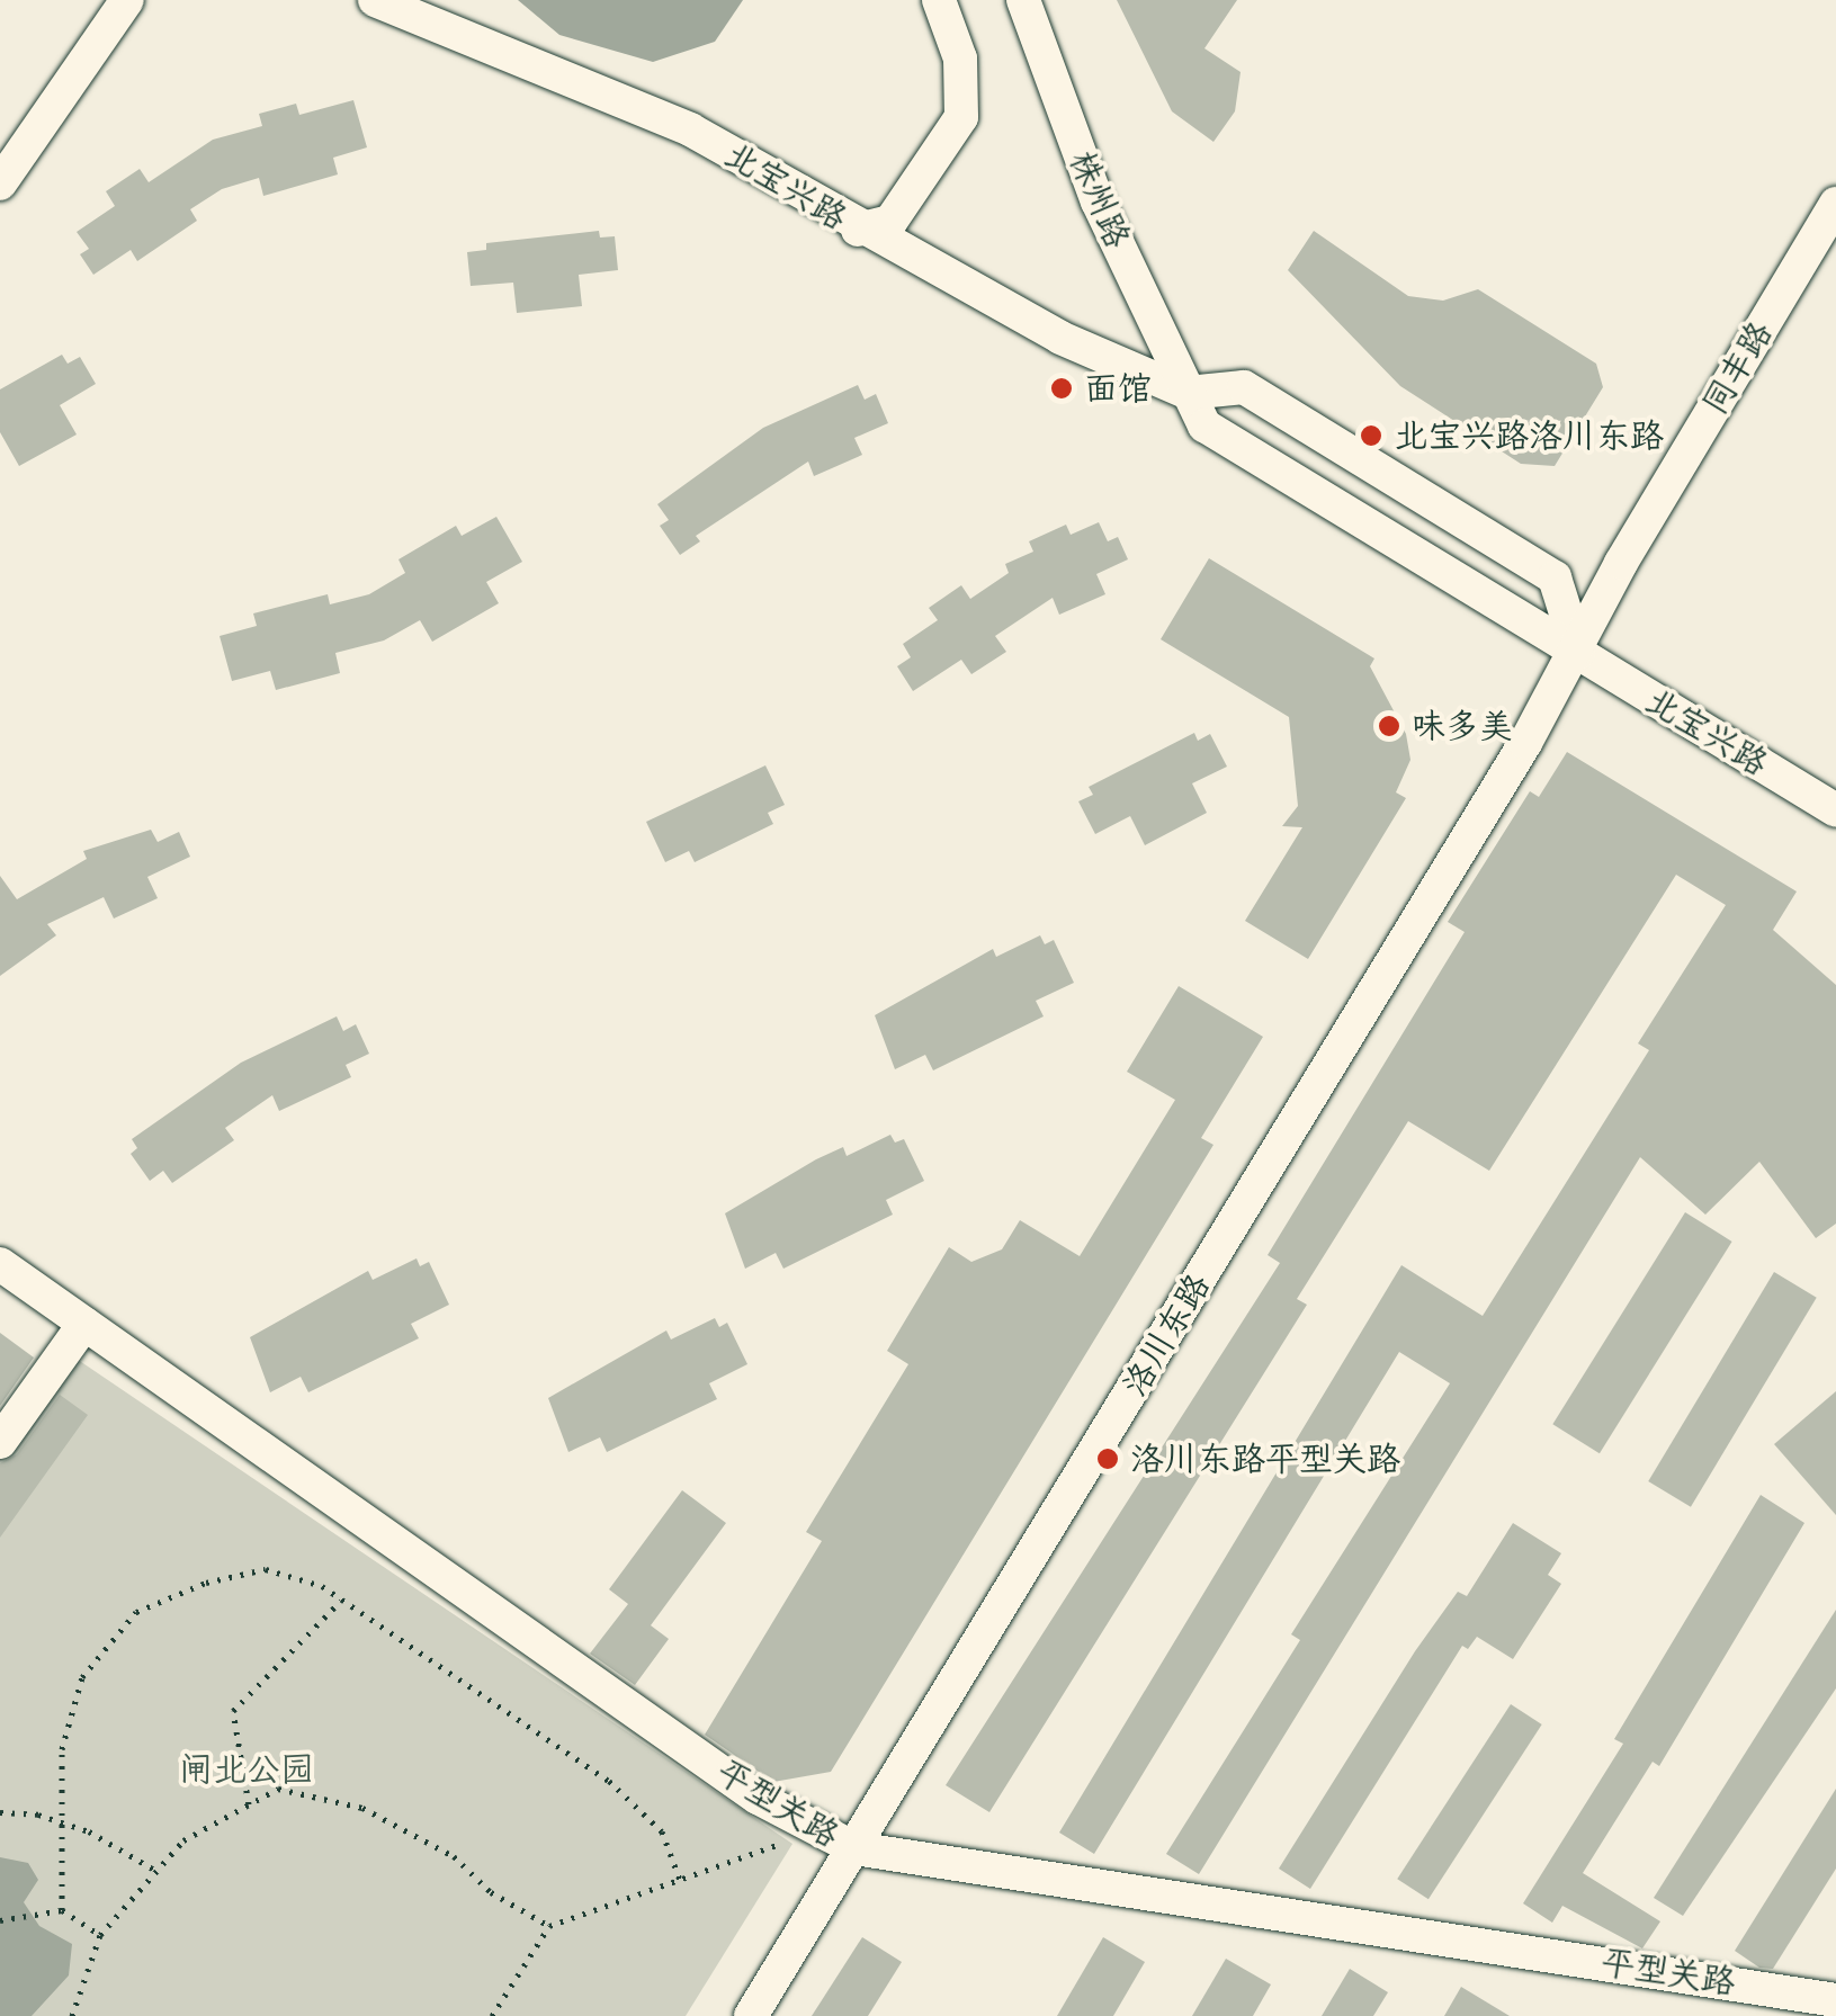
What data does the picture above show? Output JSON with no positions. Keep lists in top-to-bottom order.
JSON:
{
  "streets": {
    "street": [
      "北宝兴路",
      "株州路",
      "同丰路",
      "洛川东路",
      "平型关路"
    ]
  },
  "crossings": [
    ["北宝兴路", "株州路"],
    ["北宝兴路", "同丰路"],
    ["北宝兴路", "洛川东路"],
    ["同丰路", "洛川东路"],
    ["洛川东路", "平型关路"]
  ],
  "parks": ["闸北公园"],
  "places": [
    "面馆",
    "北宝兴路洛川东路",
    "味多美",
    "洛川东路平型关路"
  ]
}
